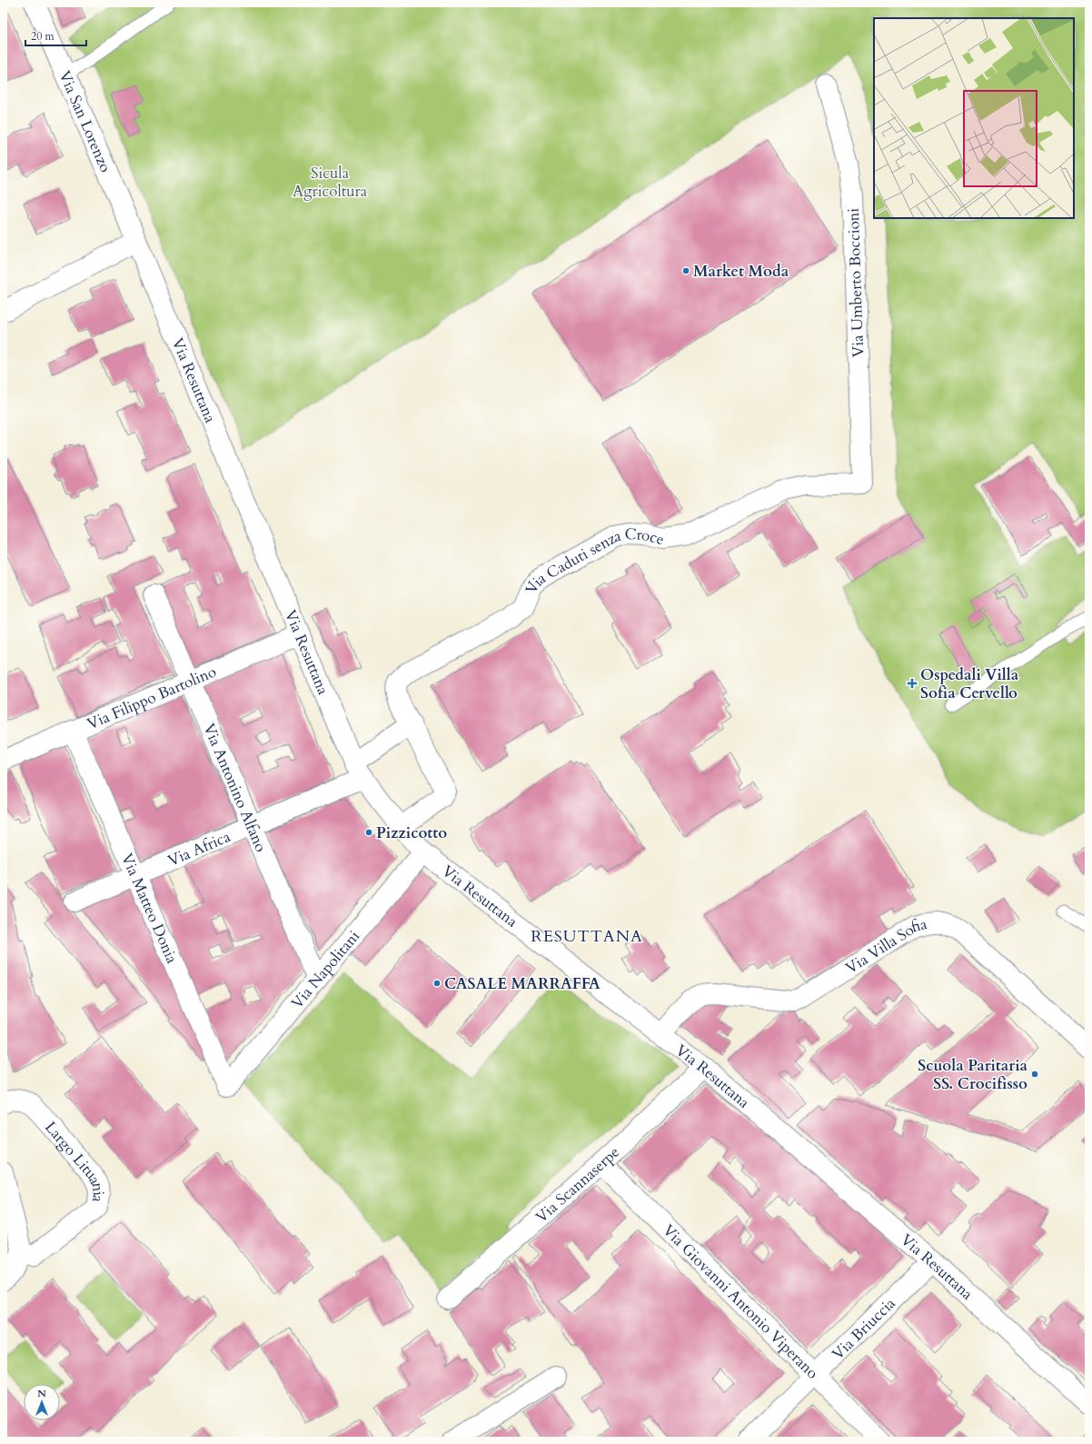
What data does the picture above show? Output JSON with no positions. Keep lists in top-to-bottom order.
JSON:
{
  "streets": {
    "street": [
      "Via San Lorenzo",
      "Via Umberto Boccioni",
      "Via Resuttana",
      "Via Caduti senza Croce",
      "Via Filippo Bartolino",
      "Via Antonino Alfano",
      "Via Africa",
      "Via Matteo Donia",
      "Via Villa Sofia",
      "Via Napolitani",
      "Largo Lituania",
      "Via Scannaserpe",
      "Via Giovanni Antonio Viperano",
      "Via Briuccia"
    ]
  },
  "crossings": [
    ["Via San Lorenzo", "Via Resuttana"],
    ["Via Umberto Boccioni", "Via Caduti senza Croce"],
    ["Via Resuttana", "Via Filippo Bartolino"],
    ["Via Resuttana", "Via Africa"],
    ["Via Resuttana", "Via Villa Sofia"],
    ["Via Resuttana", "Via Napolitani"],
    ["Via Resuttana", "Via Scannaserpe"],
    ["Via Resuttana", "Via Briuccia"],
    ["Via Caduti senza Croce", "Via Africa"],
    ["Via Filippo Bartolino", "Via Antonino Alfano"],
    ["Via Filippo Bartolino", "Via Matteo Donia"],
    ["Via Antonino Alfano", "Via Africa"],
    ["Via Antonino Alfano", "Via Napolitani"],
    ["Via Africa", "Via Matteo Donia"],
    ["Via Matteo Donia", "Via Napolitani"],
    ["Via Scannaserpe", "Via Giovanni Antonio Viperano"],
    ["Via Giovanni Antonio Viperano", "Via Briuccia"]
  ],
  "districts": ["RESUTTANA"],
  "parks": ["Sicula Agricoltura"],
  "places": {
    "other": [
      "Market Moda",
      "Pizzicotto",
      "CASALE MARRAFFA",
      "Scuola Paritaria SS. Crocifisso"
    ],
    "health": ["Ospedali Villa Sofia Cervello"]
  },
  "scale_bar": "20 m",
  "north": "top"
}
